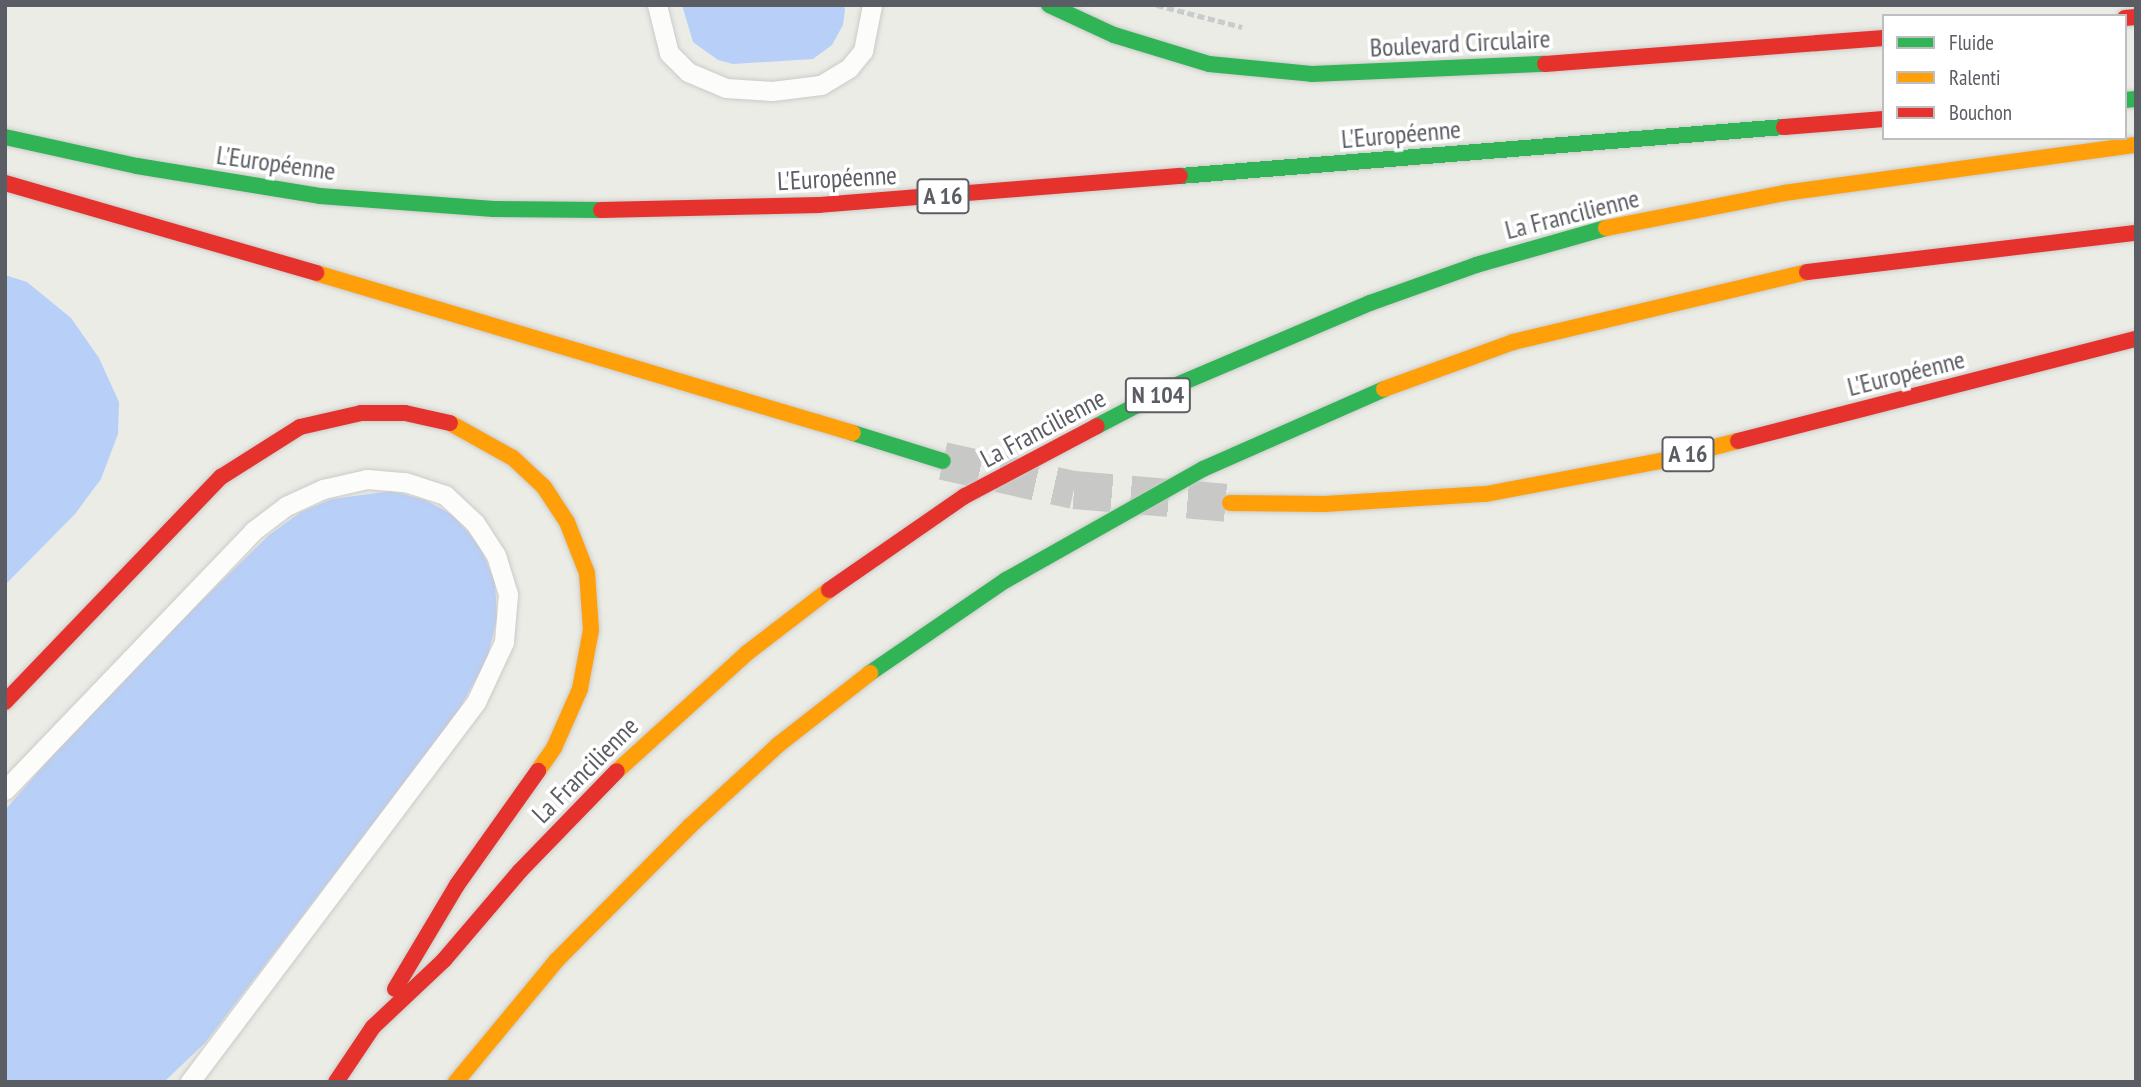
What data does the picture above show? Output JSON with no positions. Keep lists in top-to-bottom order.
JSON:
{
  "streets": {
    "main road": [
      "Boulevard Circulaire",
      "L'Européenne",
      "A 16",
      "La Francilienne",
      "N 104"
    ]
  },
  "legend": ["Fluide", "Ralenti", "Bouchon"]
}
